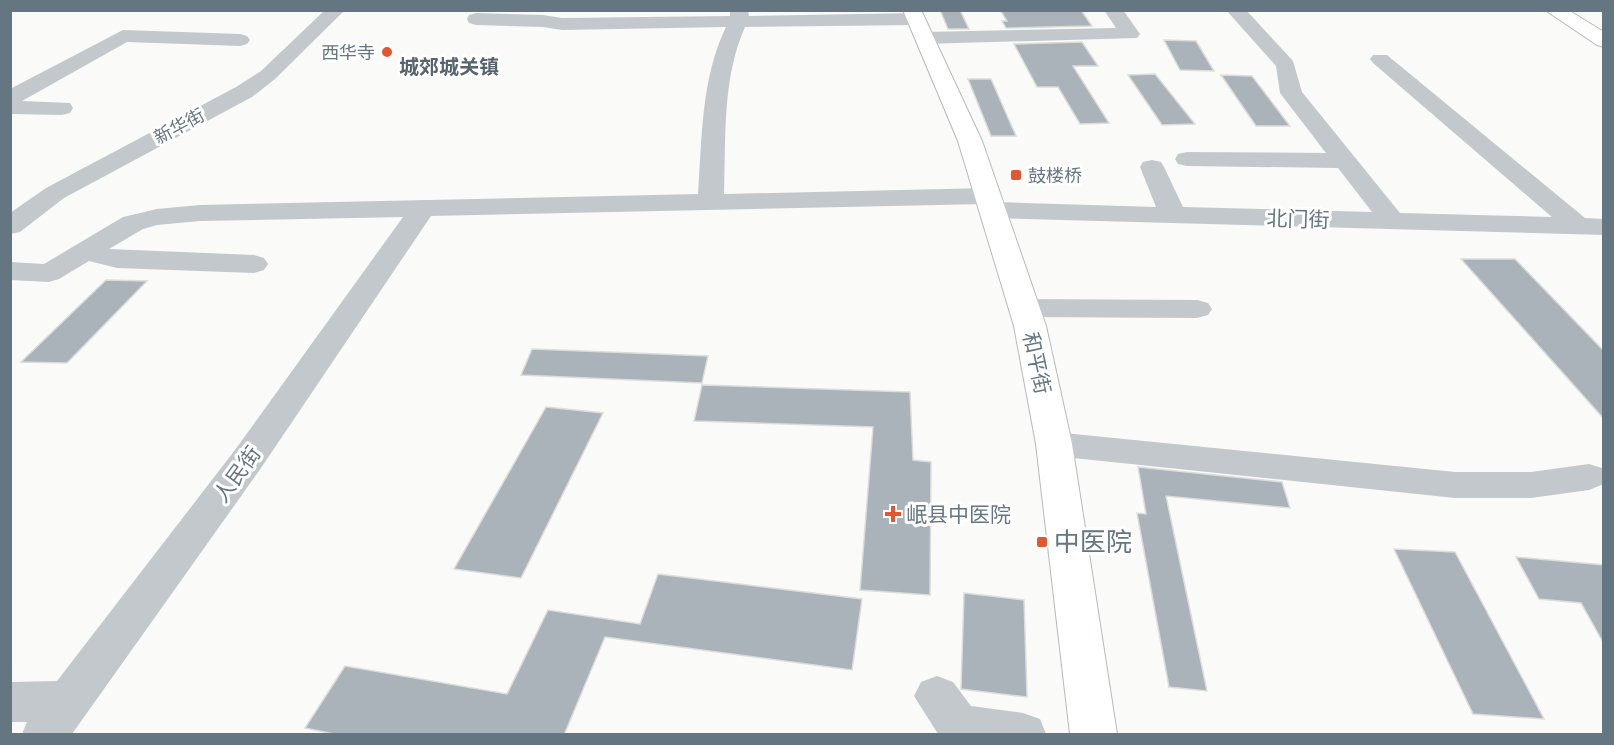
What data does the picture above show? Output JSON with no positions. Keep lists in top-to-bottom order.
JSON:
{
  "streets": {
    "main road": ["和平街"],
    "street": ["新华街", "北门街", "人民街"]
  },
  "crossings": [
    ["北门街", "和平街"],
    ["北门街", "人民街"]
  ],
  "districts": ["城郊城关镇"],
  "places": {
    "other": ["西华寺"],
    "transit": ["鼓楼桥", "中医院"],
    "health": ["岷县中医院"]
  }
}
